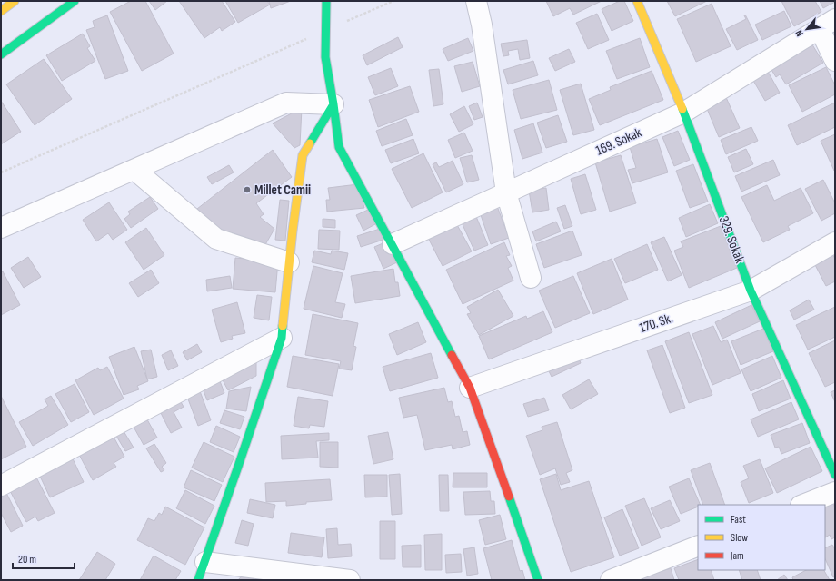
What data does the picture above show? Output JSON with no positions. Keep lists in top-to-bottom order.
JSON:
{
  "streets": {
    "street": ["169. Sokak", "329. Sokak", "170. Sk."]
  },
  "crossings": [
    ["169. Sokak", "329. Sokak"],
    ["329. Sokak", "170. Sk."]
  ],
  "places": ["Millet Camii"],
  "legend": ["Fast", "Slow", "Jam"],
  "scale_bar": "20 m",
  "north": "bottom left"
}
